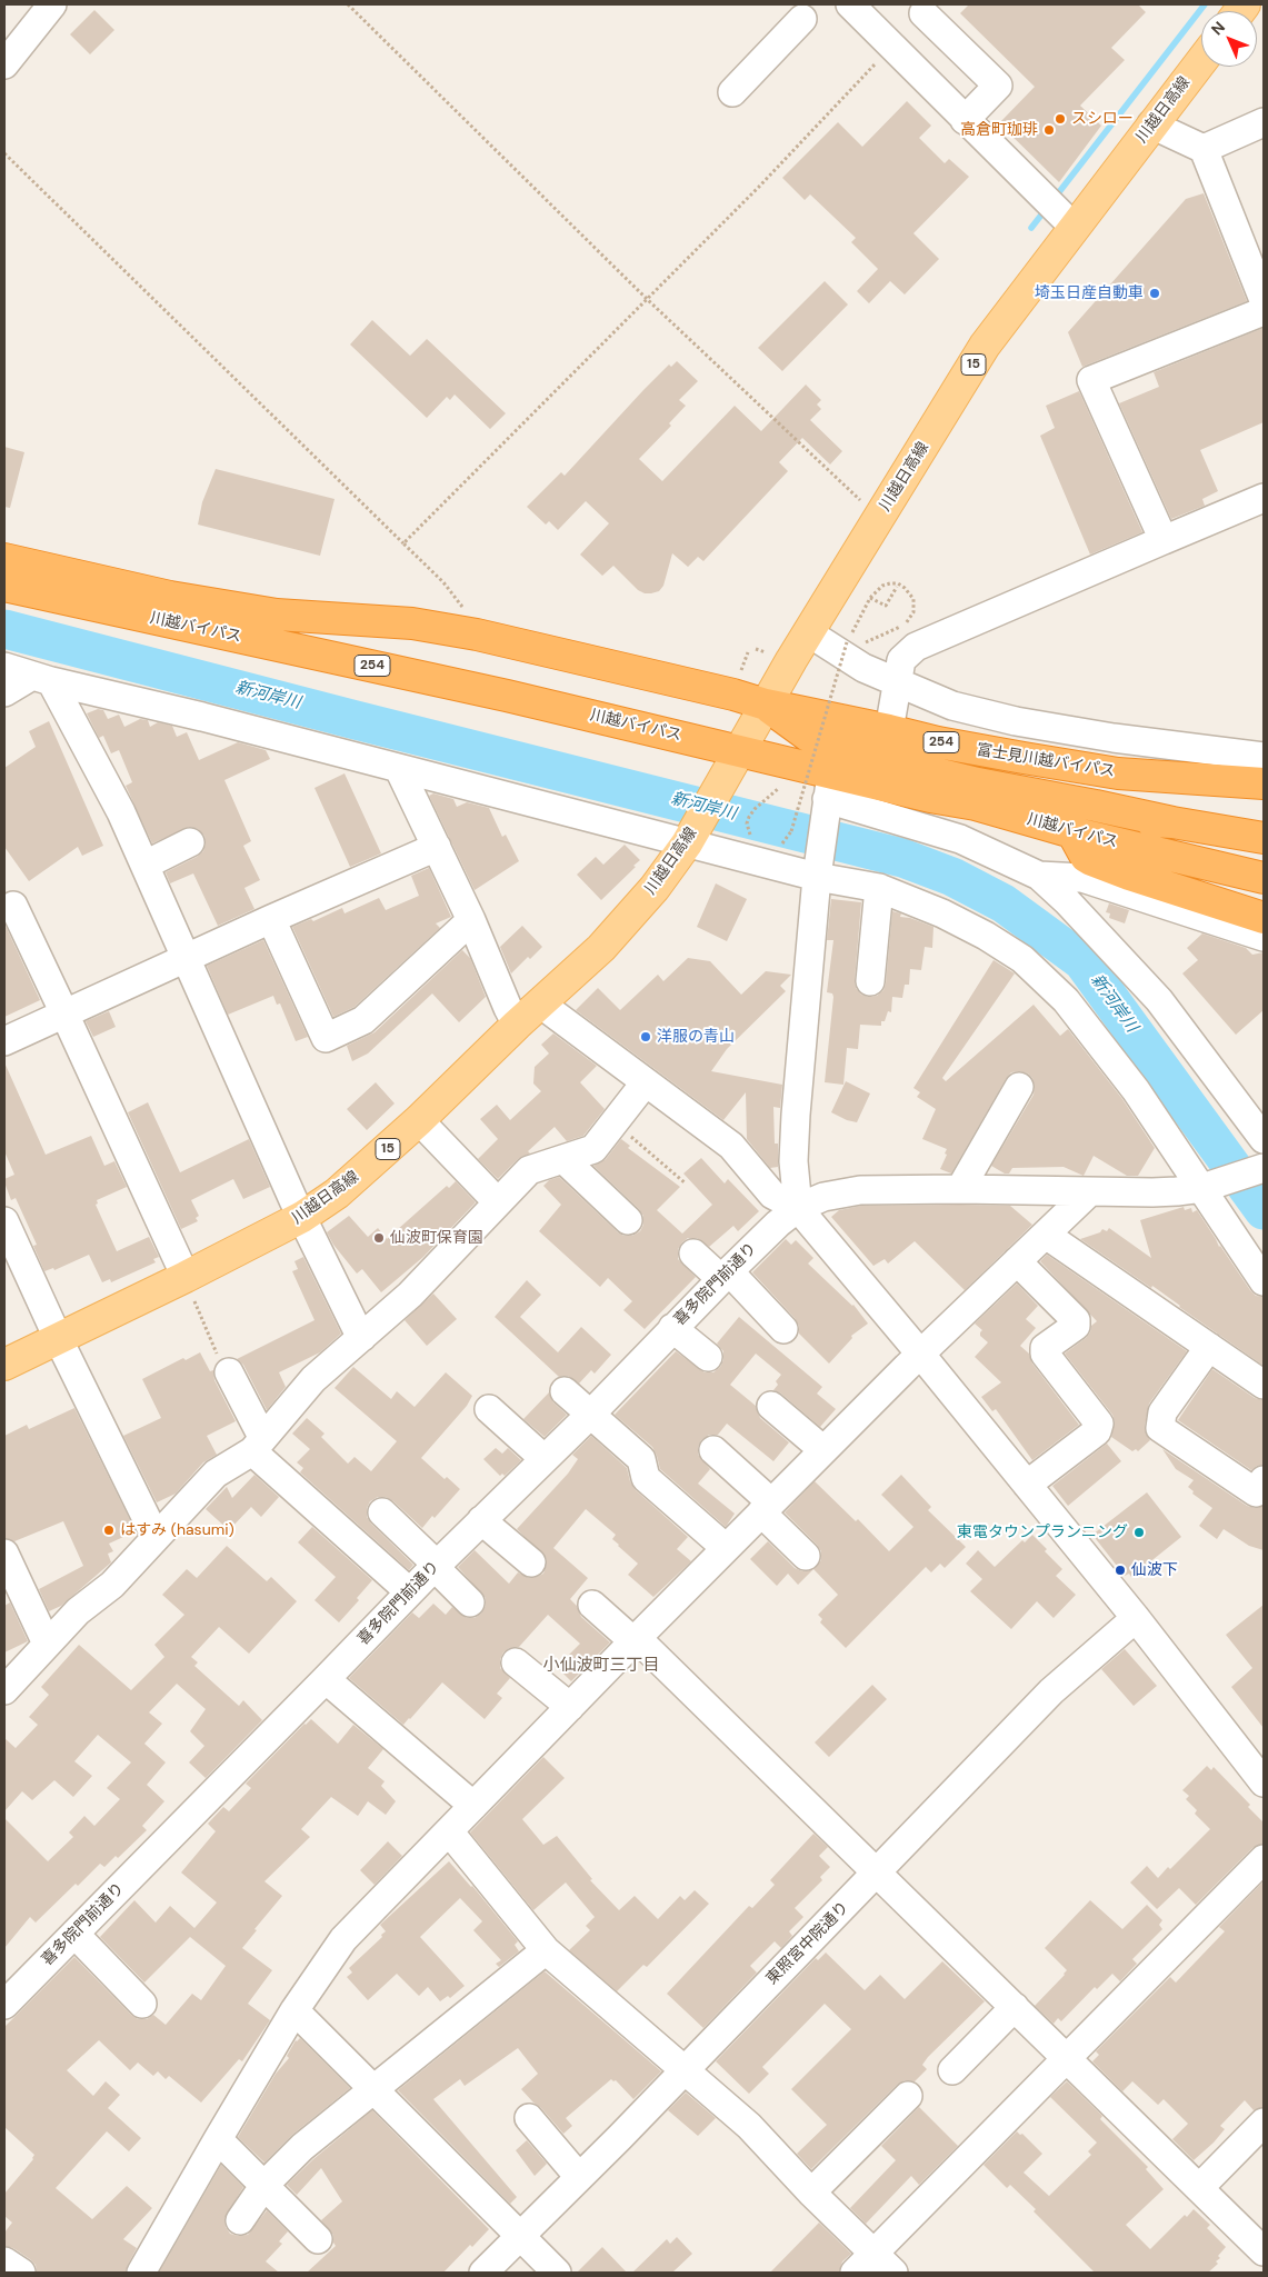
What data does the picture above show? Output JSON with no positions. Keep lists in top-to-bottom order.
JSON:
{
  "streets": {
    "highway": ["川越バイパス", "254", "富士見川越バイパス"],
    "main road": ["川越日高線", "15"],
    "street": ["喜多院門前通り", "東照宮中院通り"]
  },
  "crossings": [
    ["川越日高線", "川越バイパス"],
    ["川越日高線", "富士見川越バイパス"],
    ["川越バイパス", "254"],
    ["川越バイパス", "富士見川越バイパス"],
    ["254", "富士見川越バイパス"]
  ],
  "districts": ["小仙波町三丁目"],
  "water": ["新河岸川"],
  "places": [
    "スシロー",
    "高倉町珈琲",
    "埼玉日産自動車",
    "洋服の青山",
    "仙波町保育園",
    "はすみ (hasumi)",
    "東電タウンプランニング",
    "仙波下"
  ],
  "north": "top left"
}
